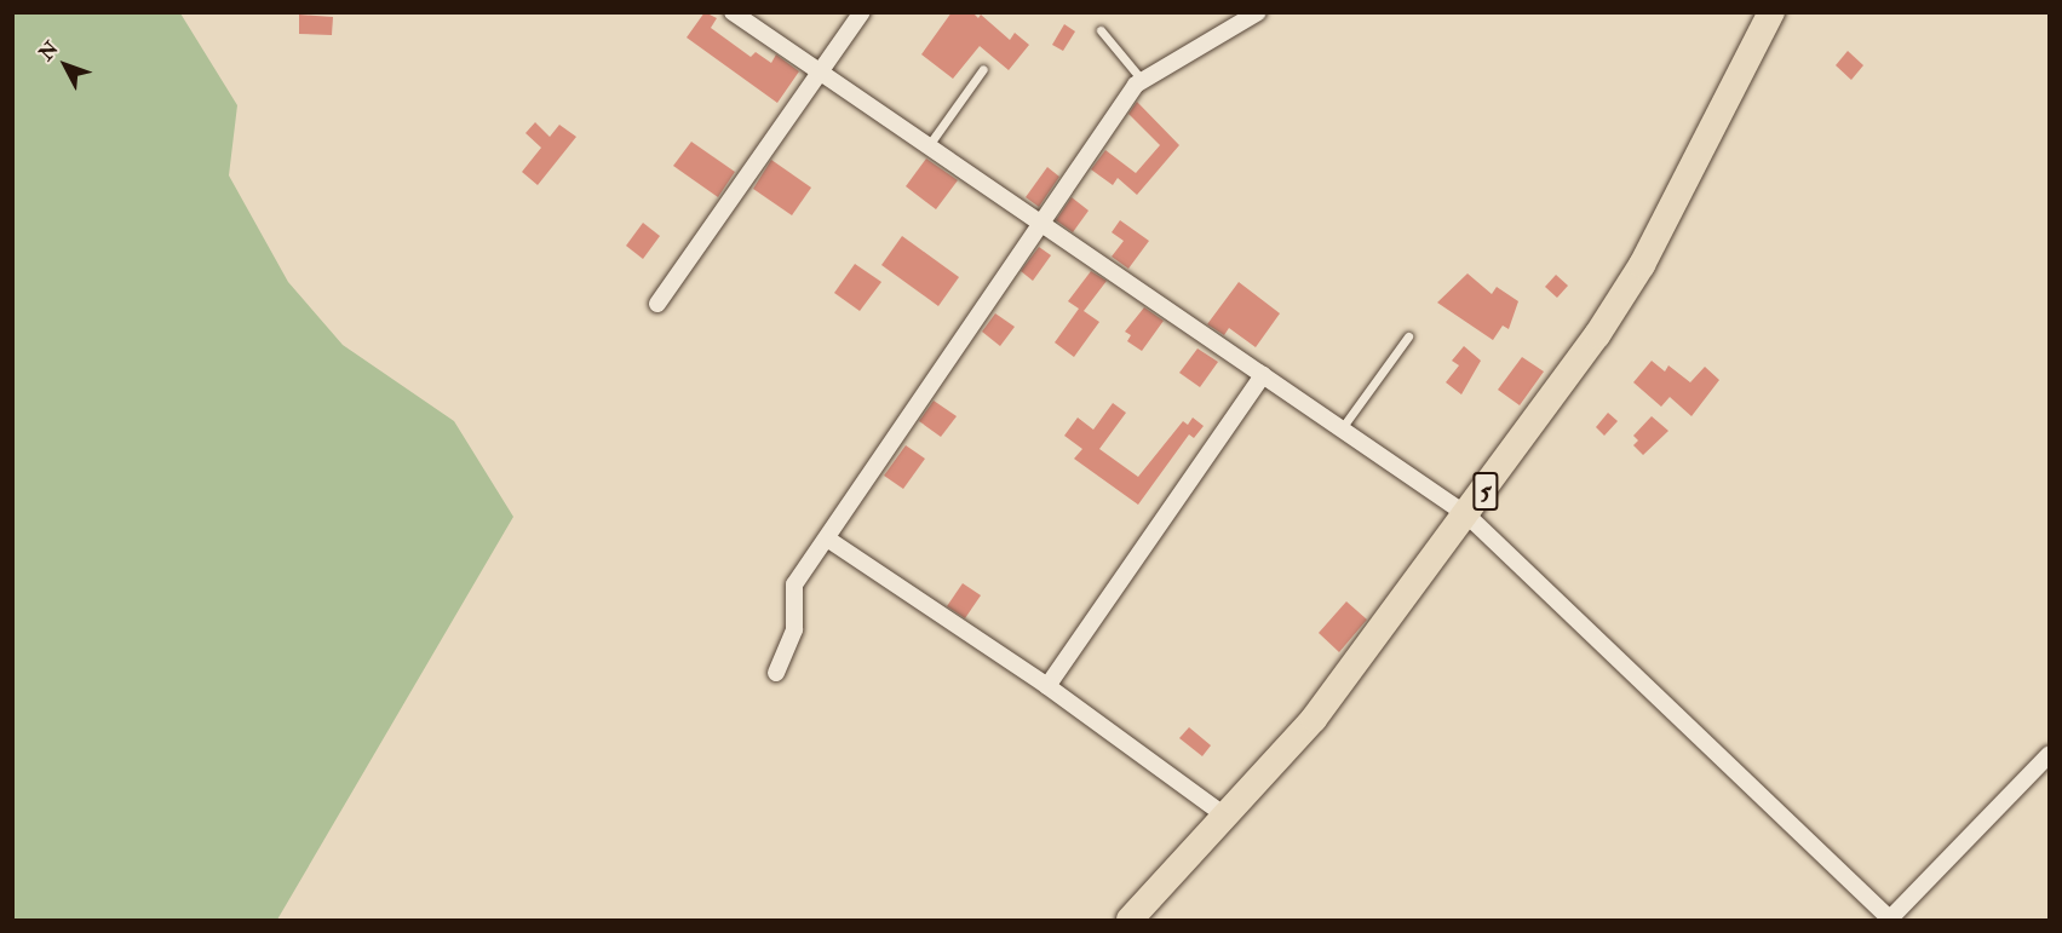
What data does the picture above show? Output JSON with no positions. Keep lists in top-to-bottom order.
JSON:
{
  "streets": {
    "main road": ["5"]
  },
  "north": "top left"
}
